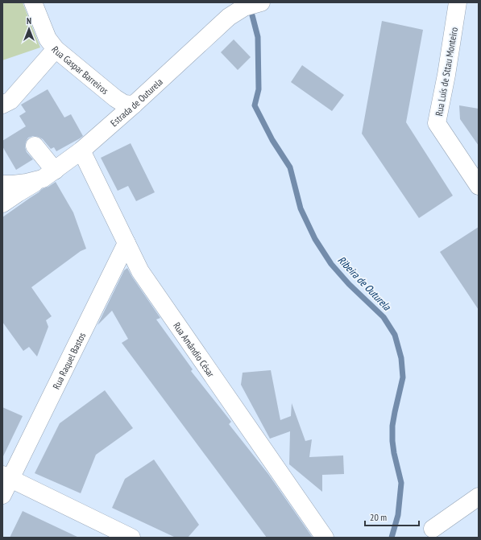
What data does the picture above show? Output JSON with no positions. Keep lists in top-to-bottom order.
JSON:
{
  "streets": {
    "street": [
      "Rua Gaspar Barreiros",
      "Rua Luís de Sttau Monteiro",
      "Estrada de Outurela",
      "Rua Amândio César",
      "Rua Raquel Bastos"
    ]
  },
  "crossings": [
    ["Rua Gaspar Barreiros", "Estrada de Outurela"],
    ["Estrada de Outurela", "Rua Amândio César"],
    ["Rua Amândio César", "Rua Raquel Bastos"]
  ],
  "water": ["Ribeira de Outurela"],
  "scale_bar": "20 m",
  "north": "top"
}
